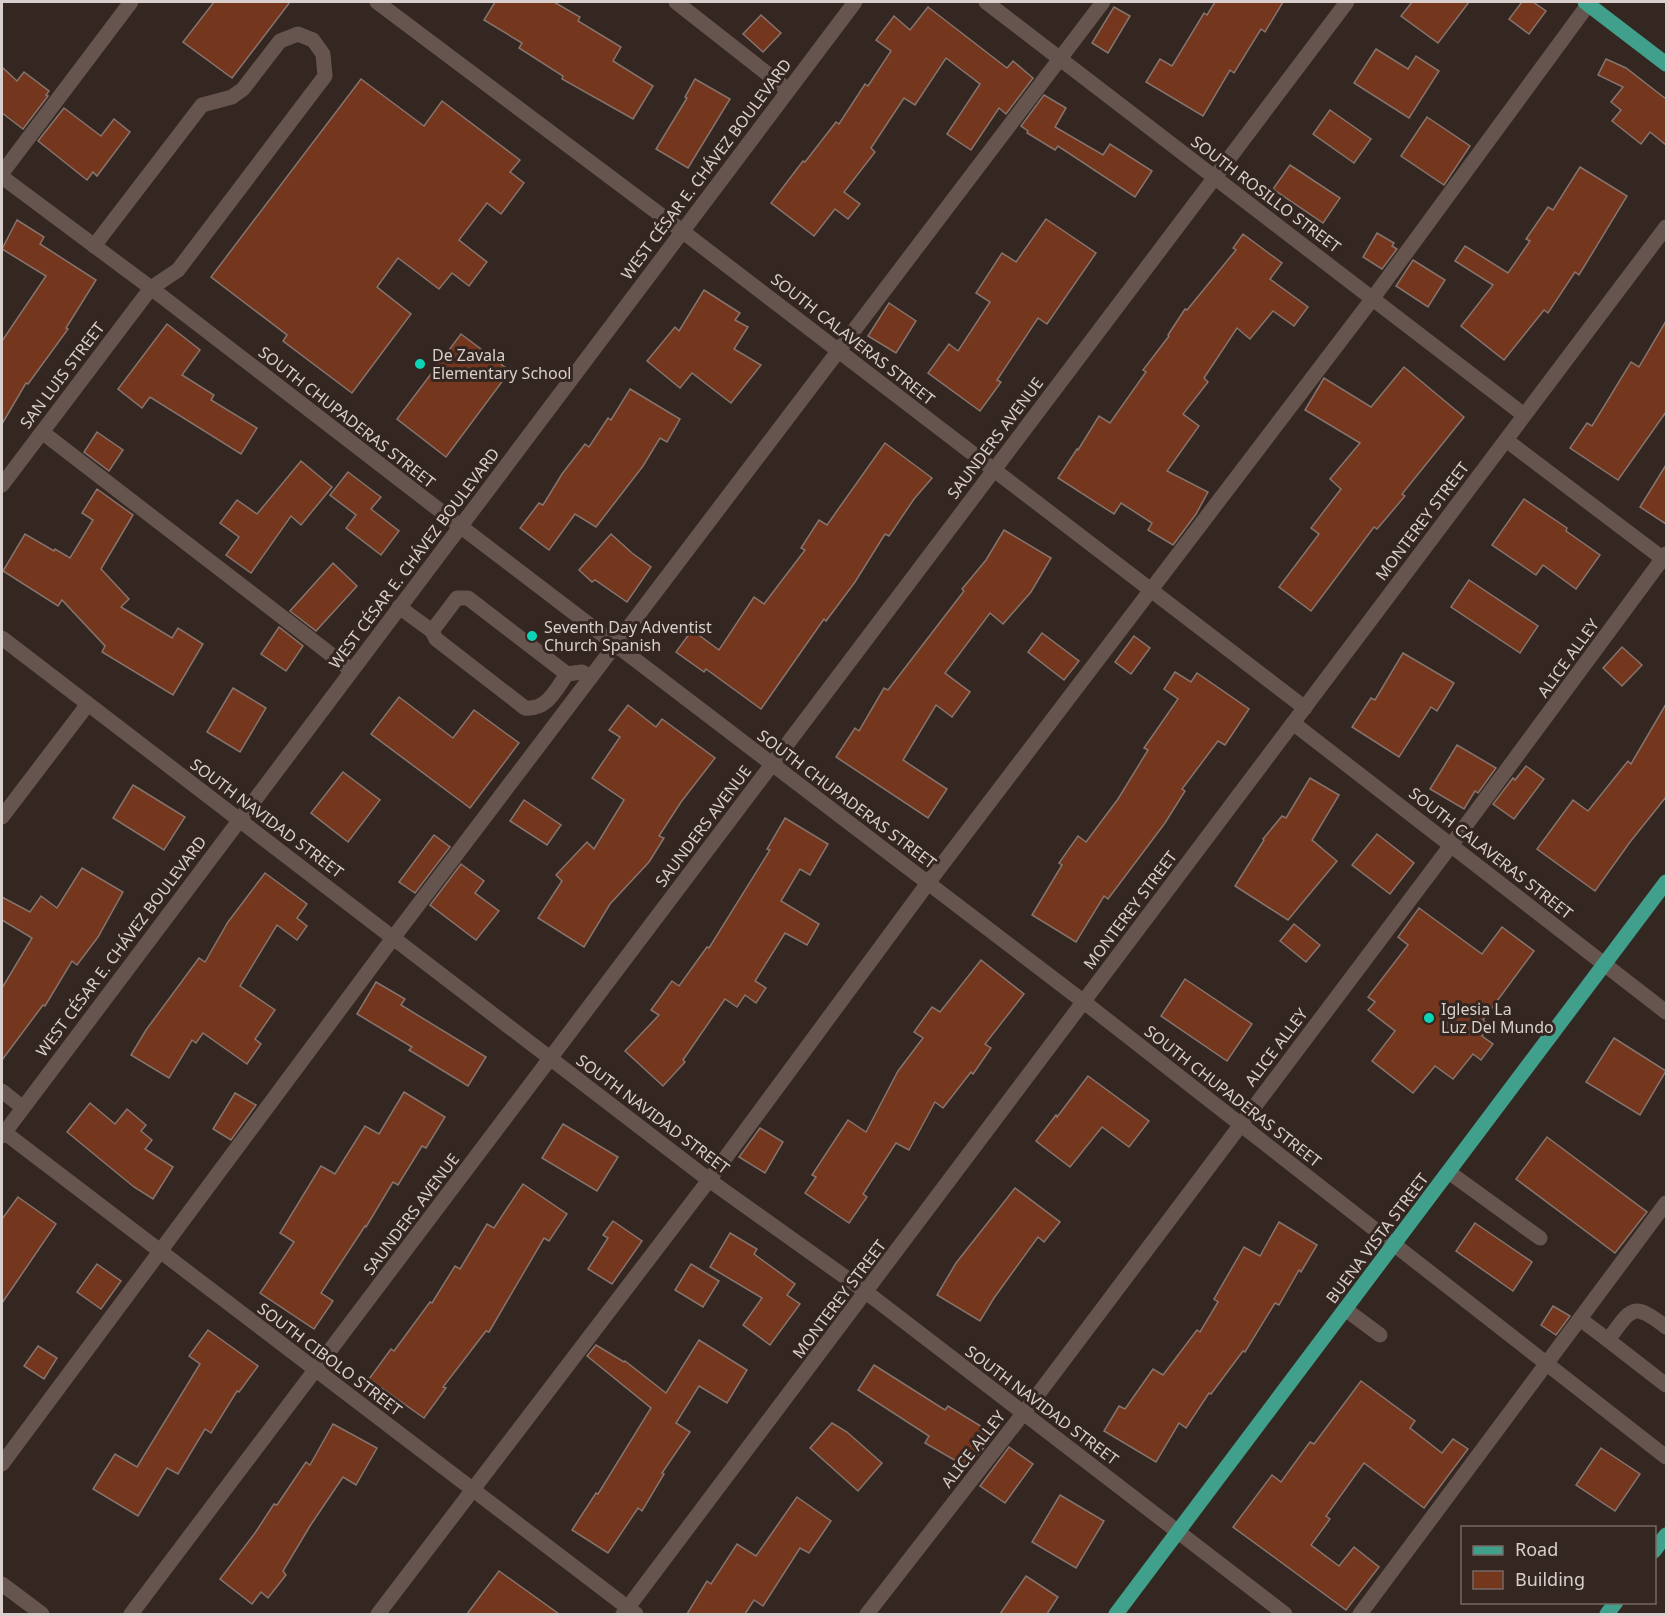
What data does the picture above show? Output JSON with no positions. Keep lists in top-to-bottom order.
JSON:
{
  "streets": {
    "main road": ["BUENA VISTA STREET"],
    "street": [
      "WEST CÉSAR E. CHÁVEZ BOULEVARD",
      "SOUTH ROSILLO STREET",
      "SOUTH CALAVERAS STREET",
      "SAN LUIS STREET",
      "SOUTH CHUPADERAS STREET",
      "SAUNDERS AVENUE",
      "MONTEREY STREET",
      "ALICE ALLEY",
      "SOUTH NAVIDAD STREET",
      "SOUTH CIBOLO STREET"
    ]
  },
  "crossings": [
    ["WEST CÉSAR E. CHÁVEZ BOULEVARD", "SOUTH CALAVERAS STREET"],
    ["WEST CÉSAR E. CHÁVEZ BOULEVARD", "SOUTH CHUPADERAS STREET"],
    ["WEST CÉSAR E. CHÁVEZ BOULEVARD", "SOUTH NAVIDAD STREET"],
    ["WEST CÉSAR E. CHÁVEZ BOULEVARD", "SOUTH CIBOLO STREET"],
    ["SOUTH ROSILLO STREET", "SAUNDERS AVENUE"],
    ["SOUTH ROSILLO STREET", "MONTEREY STREET"],
    ["SOUTH CALAVERAS STREET", "SAUNDERS AVENUE"],
    ["SOUTH CALAVERAS STREET", "MONTEREY STREET"],
    ["SOUTH CALAVERAS STREET", "ALICE ALLEY"],
    ["SOUTH CALAVERAS STREET", "BUENA VISTA STREET"],
    ["SAN LUIS STREET", "SOUTH CHUPADERAS STREET"],
    ["SOUTH CHUPADERAS STREET", "SAUNDERS AVENUE"],
    ["SOUTH CHUPADERAS STREET", "MONTEREY STREET"],
    ["SOUTH CHUPADERAS STREET", "ALICE ALLEY"],
    ["SOUTH CHUPADERAS STREET", "BUENA VISTA STREET"],
    ["SAUNDERS AVENUE", "SOUTH NAVIDAD STREET"],
    ["SAUNDERS AVENUE", "SOUTH CIBOLO STREET"],
    ["MONTEREY STREET", "SOUTH NAVIDAD STREET"],
    ["MONTEREY STREET", "SOUTH CIBOLO STREET"],
    ["ALICE ALLEY", "SOUTH NAVIDAD STREET"],
    ["SOUTH NAVIDAD STREET", "BUENA VISTA STREET"]
  ],
  "places": ["De Zavala Elementary School", "Seventh Day Adventist Church Spanish", "Iglesia La Luz Del Mundo"],
  "legend": ["Road", "Building"]
}
